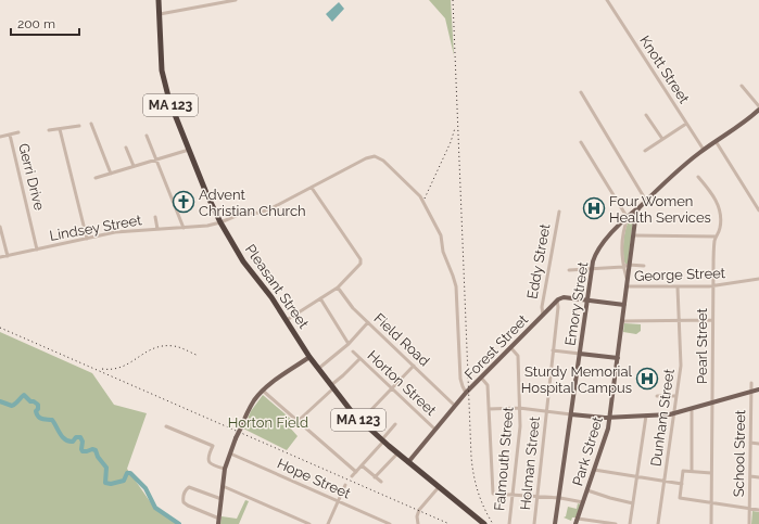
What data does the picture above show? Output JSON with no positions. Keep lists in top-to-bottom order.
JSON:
{
  "streets": {
    "highway": ["MA 123", "Pleasant Street"],
    "main road": ["Emory Street", "Forest Street", "Park Street"],
    "street": [
      "Knott Street",
      "Gerri Drive",
      "Lindsey Street",
      "Eddy Street",
      "George Street",
      "Field Road",
      "Pearl Street",
      "Horton Street",
      "Dunham Street",
      "School Street",
      "Falmouth Street",
      "Holman Street",
      "Hope Street"
    ]
  },
  "crossings": [
    ["Knott Street", "Park Street"],
    ["Gerri Drive", "Lindsey Street"],
    ["Lindsey Street", "Pleasant Street"],
    ["Lindsey Street", "Forest Street"],
    ["Eddy Street", "Forest Street"],
    ["George Street", "Pearl Street"],
    ["George Street", "Dunham Street"],
    ["George Street", "Park Street"],
    ["Pleasant Street", "Forest Street"],
    ["Emory Street", "Park Street"],
    ["Field Road", "Forest Street"],
    ["Forest Street", "Horton Street"],
    ["Forest Street", "Falmouth Street"],
    ["Forest Street", "Holman Street"]
  ],
  "parks": ["Horton Field"],
  "places": {
    "church": ["Advent Christian Church"],
    "hospital": ["Four Women Health Services", "Sturdy Memorial Hospital Campus"]
  },
  "scale_bar": "200 m"
}
